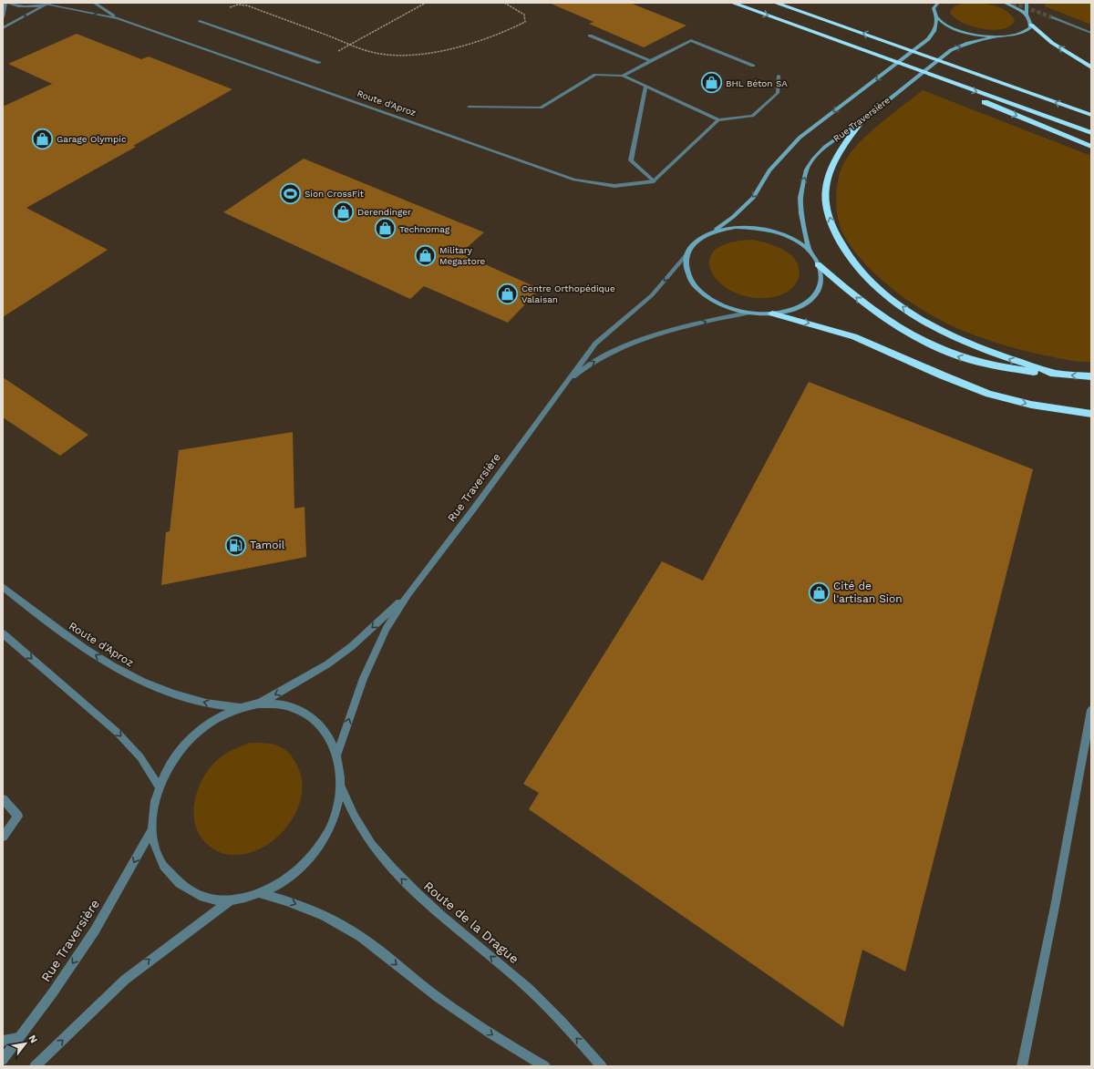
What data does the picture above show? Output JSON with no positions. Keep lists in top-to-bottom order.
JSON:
{
  "streets": {
    "main road": ["Rue Traversière"],
    "street": ["Route d'Aproz", "Route de la Drague"]
  },
  "places": {
    "shop": [
      "BHL Béton SA",
      "Garage Olympic",
      "Derendinger",
      "Technomag",
      "Military Megastore",
      "Centre Orthopédique Valaisan",
      "Cité de l'artisan Sion"
    ],
    "sports": ["Sion CrossFit"],
    "fuel station": ["Tamoil"]
  },
  "north": "top right"
}
